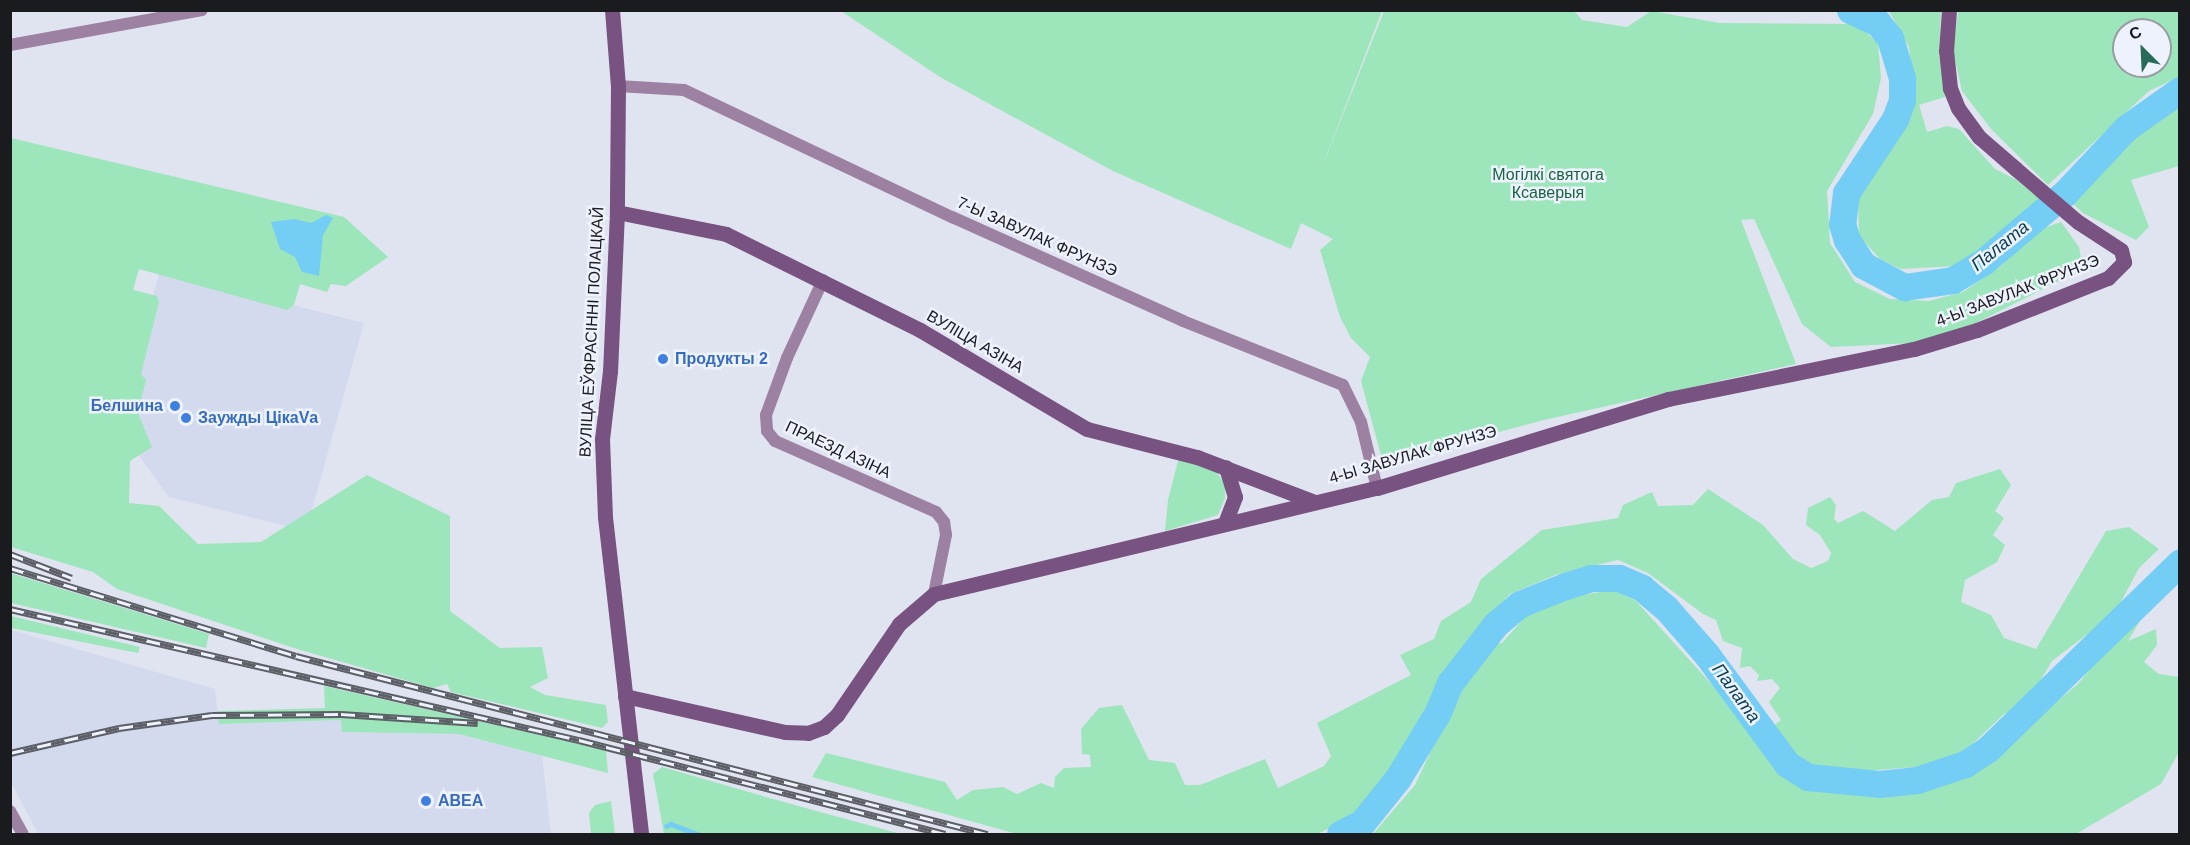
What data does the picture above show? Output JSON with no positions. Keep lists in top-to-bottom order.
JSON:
{
  "streets": {
    "street": [
      "7-Ы ЗАВУЛАК ФРУНЗЭ",
      "4-Ы ЗАВУЛАК ФРУНЗЭ",
      "ВУЛІЦА ЕЎФРАСІННІ ПОЛАЦКАЙ",
      "ВУЛІЦА АЗІНА",
      "ПРАЕЗД АЗІНА"
    ]
  },
  "crossings": [
    ["7-Ы ЗАВУЛАК ФРУНЗЭ", "4-Ы ЗАВУЛАК ФРУНЗЭ"],
    ["7-Ы ЗАВУЛАК ФРУНЗЭ", "ВУЛІЦА ЕЎФРАСІННІ ПОЛАЦКАЙ"],
    ["4-Ы ЗАВУЛАК ФРУНЗЭ", "ВУЛІЦА ЕЎФРАСІННІ ПОЛАЦКАЙ"],
    ["4-Ы ЗАВУЛАК ФРУНЗЭ", "ВУЛІЦА АЗІНА"],
    ["4-Ы ЗАВУЛАК ФРУНЗЭ", "ПРАЕЗД АЗІНА"],
    ["ВУЛІЦА ЕЎФРАСІННІ ПОЛАЦКАЙ", "ВУЛІЦА АЗІНА"],
    ["ВУЛІЦА АЗІНА", "ПРАЕЗД АЗІНА"]
  ],
  "water": ["Палата"],
  "parks": ["Могілкі святога Ксаверыя"],
  "places": [
    "Продукты 2",
    "Белшина",
    "Заужды ЦікаVа",
    "АВЕА"
  ],
  "north": "top left"
}
